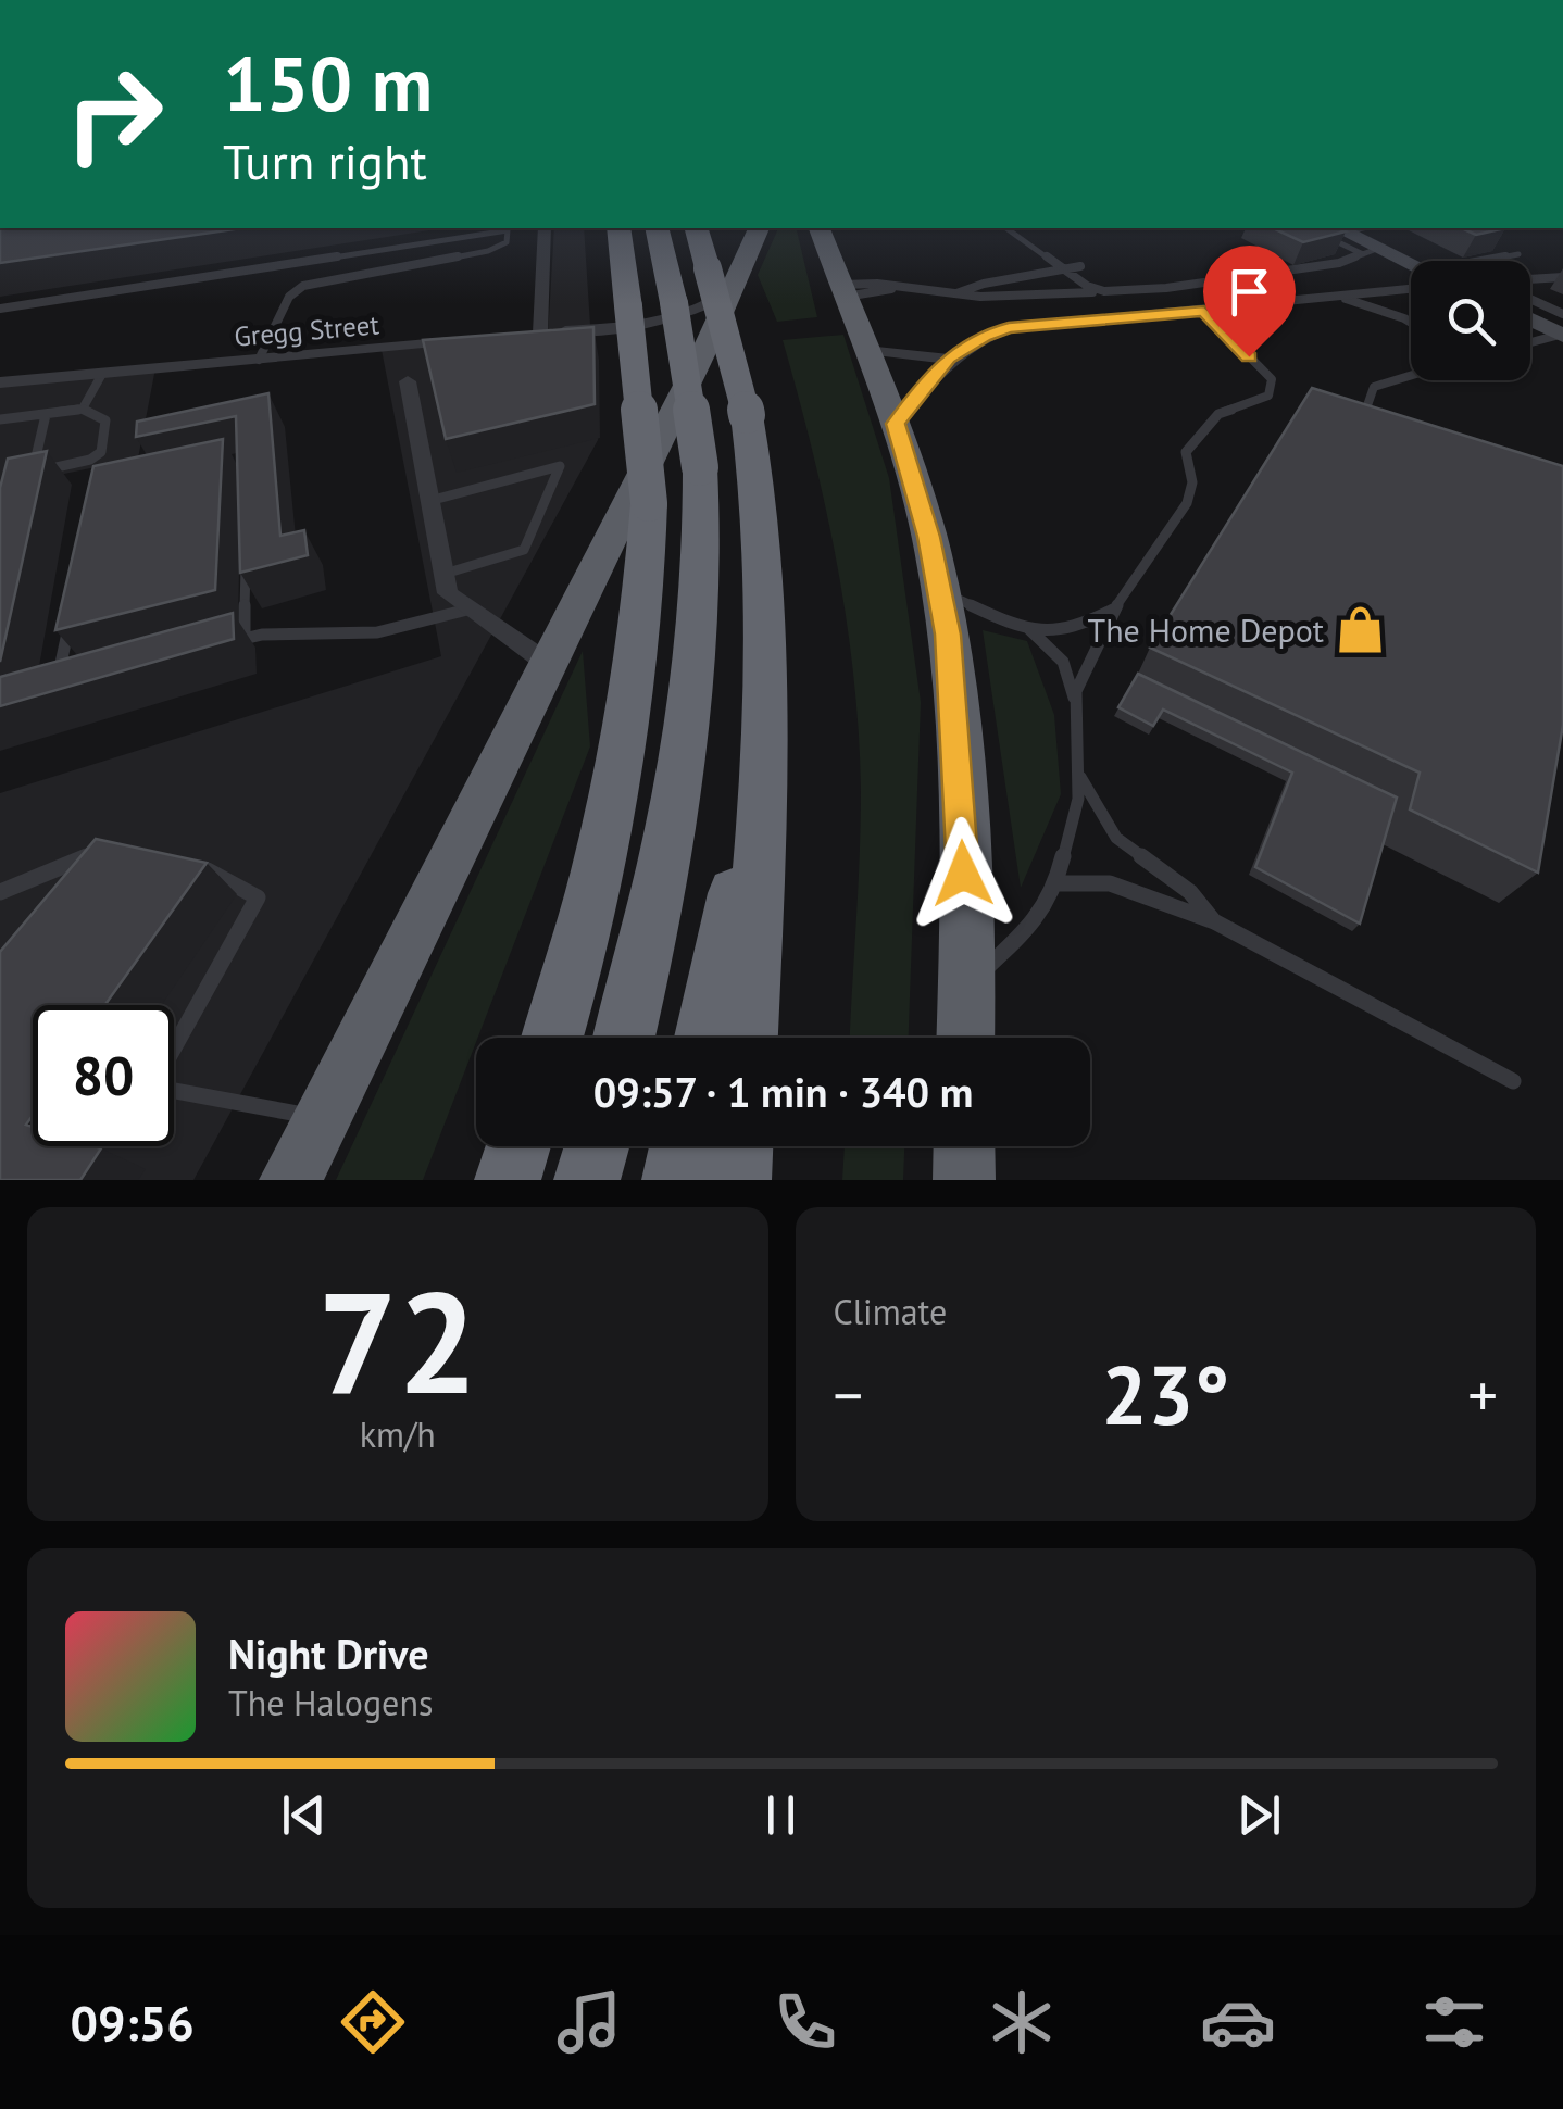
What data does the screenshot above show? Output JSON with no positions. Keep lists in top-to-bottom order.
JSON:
{
  "streets": {
    "street": ["Gregg Street"]
  },
  "places": {
    "shop": ["The Home Depot"]
  },
  "page": {
    "turn": ["150 m", "Turn right"],
    "limit": "80",
    "trip": "09:57 · 1 min · 340 m",
    "tile": [
      ["72", "km/h"],
      "Climate"
    ],
    "heat": ["−", "23°", "+"],
    "song": ["Night Drive", "The Halogens"],
    "tabs": "09:56"
  }
}
